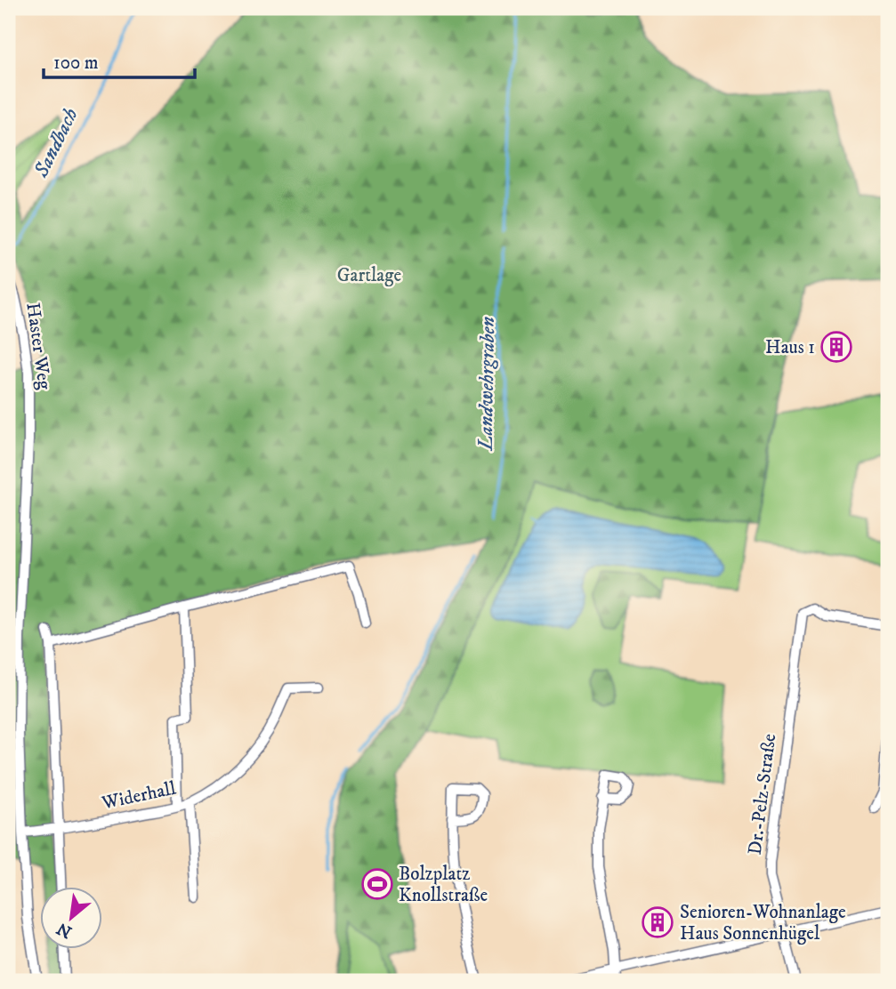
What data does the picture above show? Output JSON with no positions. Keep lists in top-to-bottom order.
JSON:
{
  "streets": {
    "street": ["Haster Weg", "Dr.-Pelz-Straße", "Widerhall"]
  },
  "crossings": [
    ["Haster Weg", "Widerhall"]
  ],
  "water": ["Sandbach", "Landwehrgraben"],
  "parks": ["Gartlage"],
  "places": {
    "building": ["Haus 1", "Senioren-Wohnanlage Haus Sonnenhügel"],
    "sports": ["Bolzplatz Knollstraße"]
  },
  "scale_bar": "100 m",
  "north": "bottom left"
}
